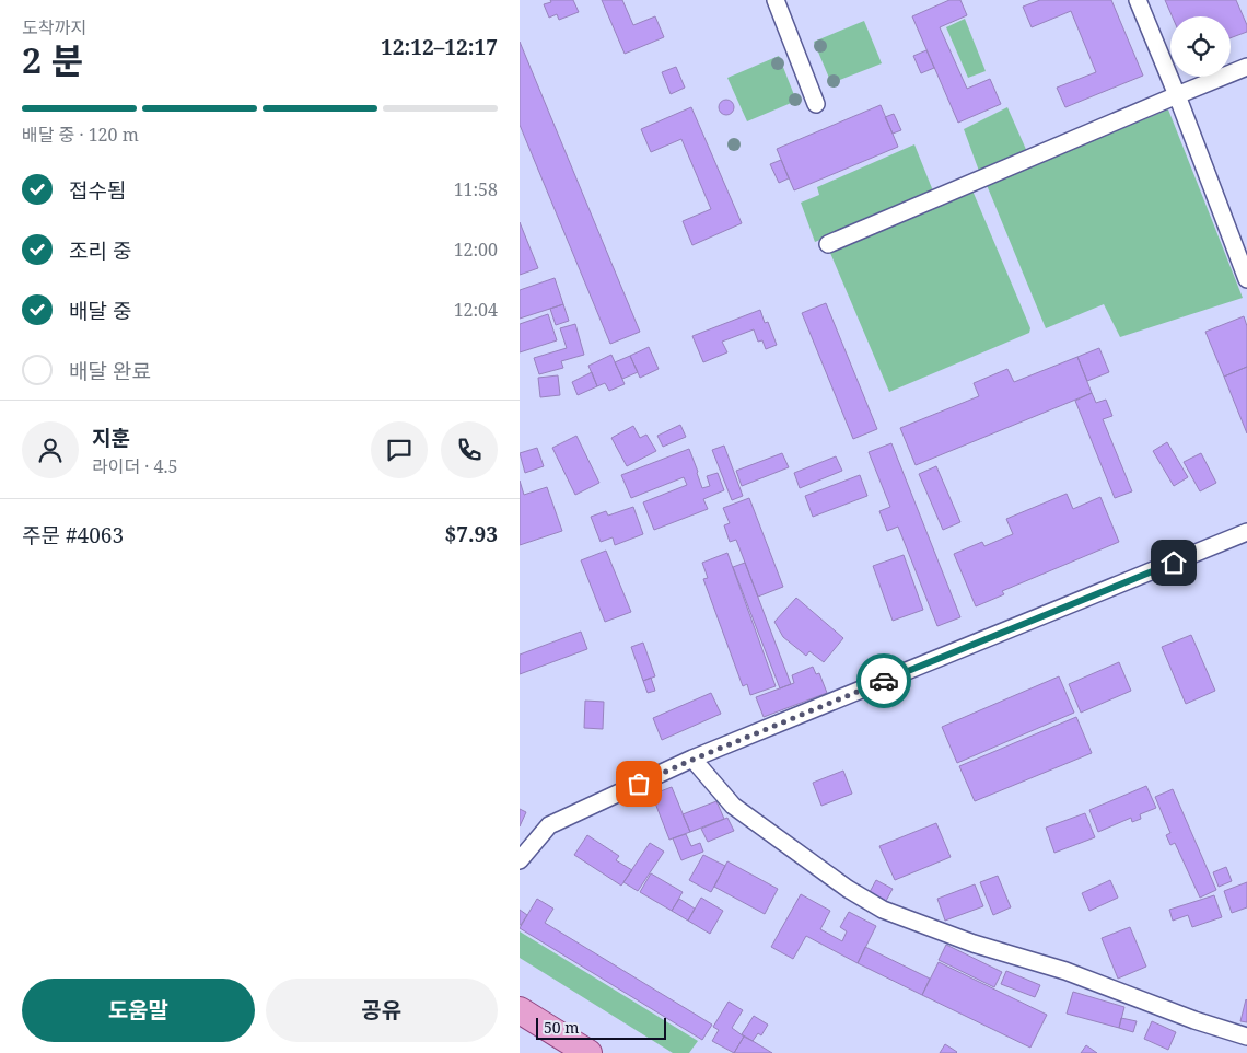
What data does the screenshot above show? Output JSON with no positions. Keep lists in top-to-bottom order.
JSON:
{
  "scale_bar": "50 m",
  "page": {
    "heading": ["2 분", "도착까지", "12:12–12:17"],
    "panel": [
      "지훈",
      "라이더 · 4.5",
      "주문 #4063",
      "$7.93"
    ],
    "bar": "배달 중 · 120 m",
    "list": [
      ["접수됨", "11:58"],
      ["조리 중", "12:00"],
      ["배달 중", "12:04"],
      "배달 완료"
    ],
    "buttons": ["도움말", "공유"],
    "scale": "50 m"
  }
}
